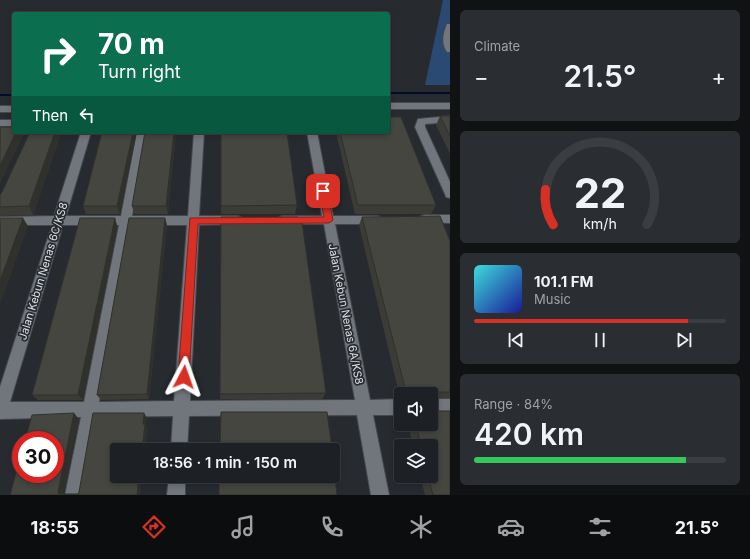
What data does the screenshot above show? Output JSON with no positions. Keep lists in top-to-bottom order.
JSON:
{
  "streets": {
    "street": ["Jalan Kebun Nenas 6C/KS8", "Jalan Kebun Nenas 6A/KS8"]
  },
  "page": {
    "tile": [
      "Climate",
      ["Range · 84%", "420 km"]
    ],
    "turn": ["70 m", "Turn right"],
    "heat": ["−", "21.5°", "+"],
    "then": "Then",
    "song": ["101.1 FM", "Music"],
    "limit": "30",
    "trip": "18:56 · 1 min · 150 m",
    "tabs": ["18:55", "21.5°"],
    "gauge": ["22", "km/h"]
  }
}
